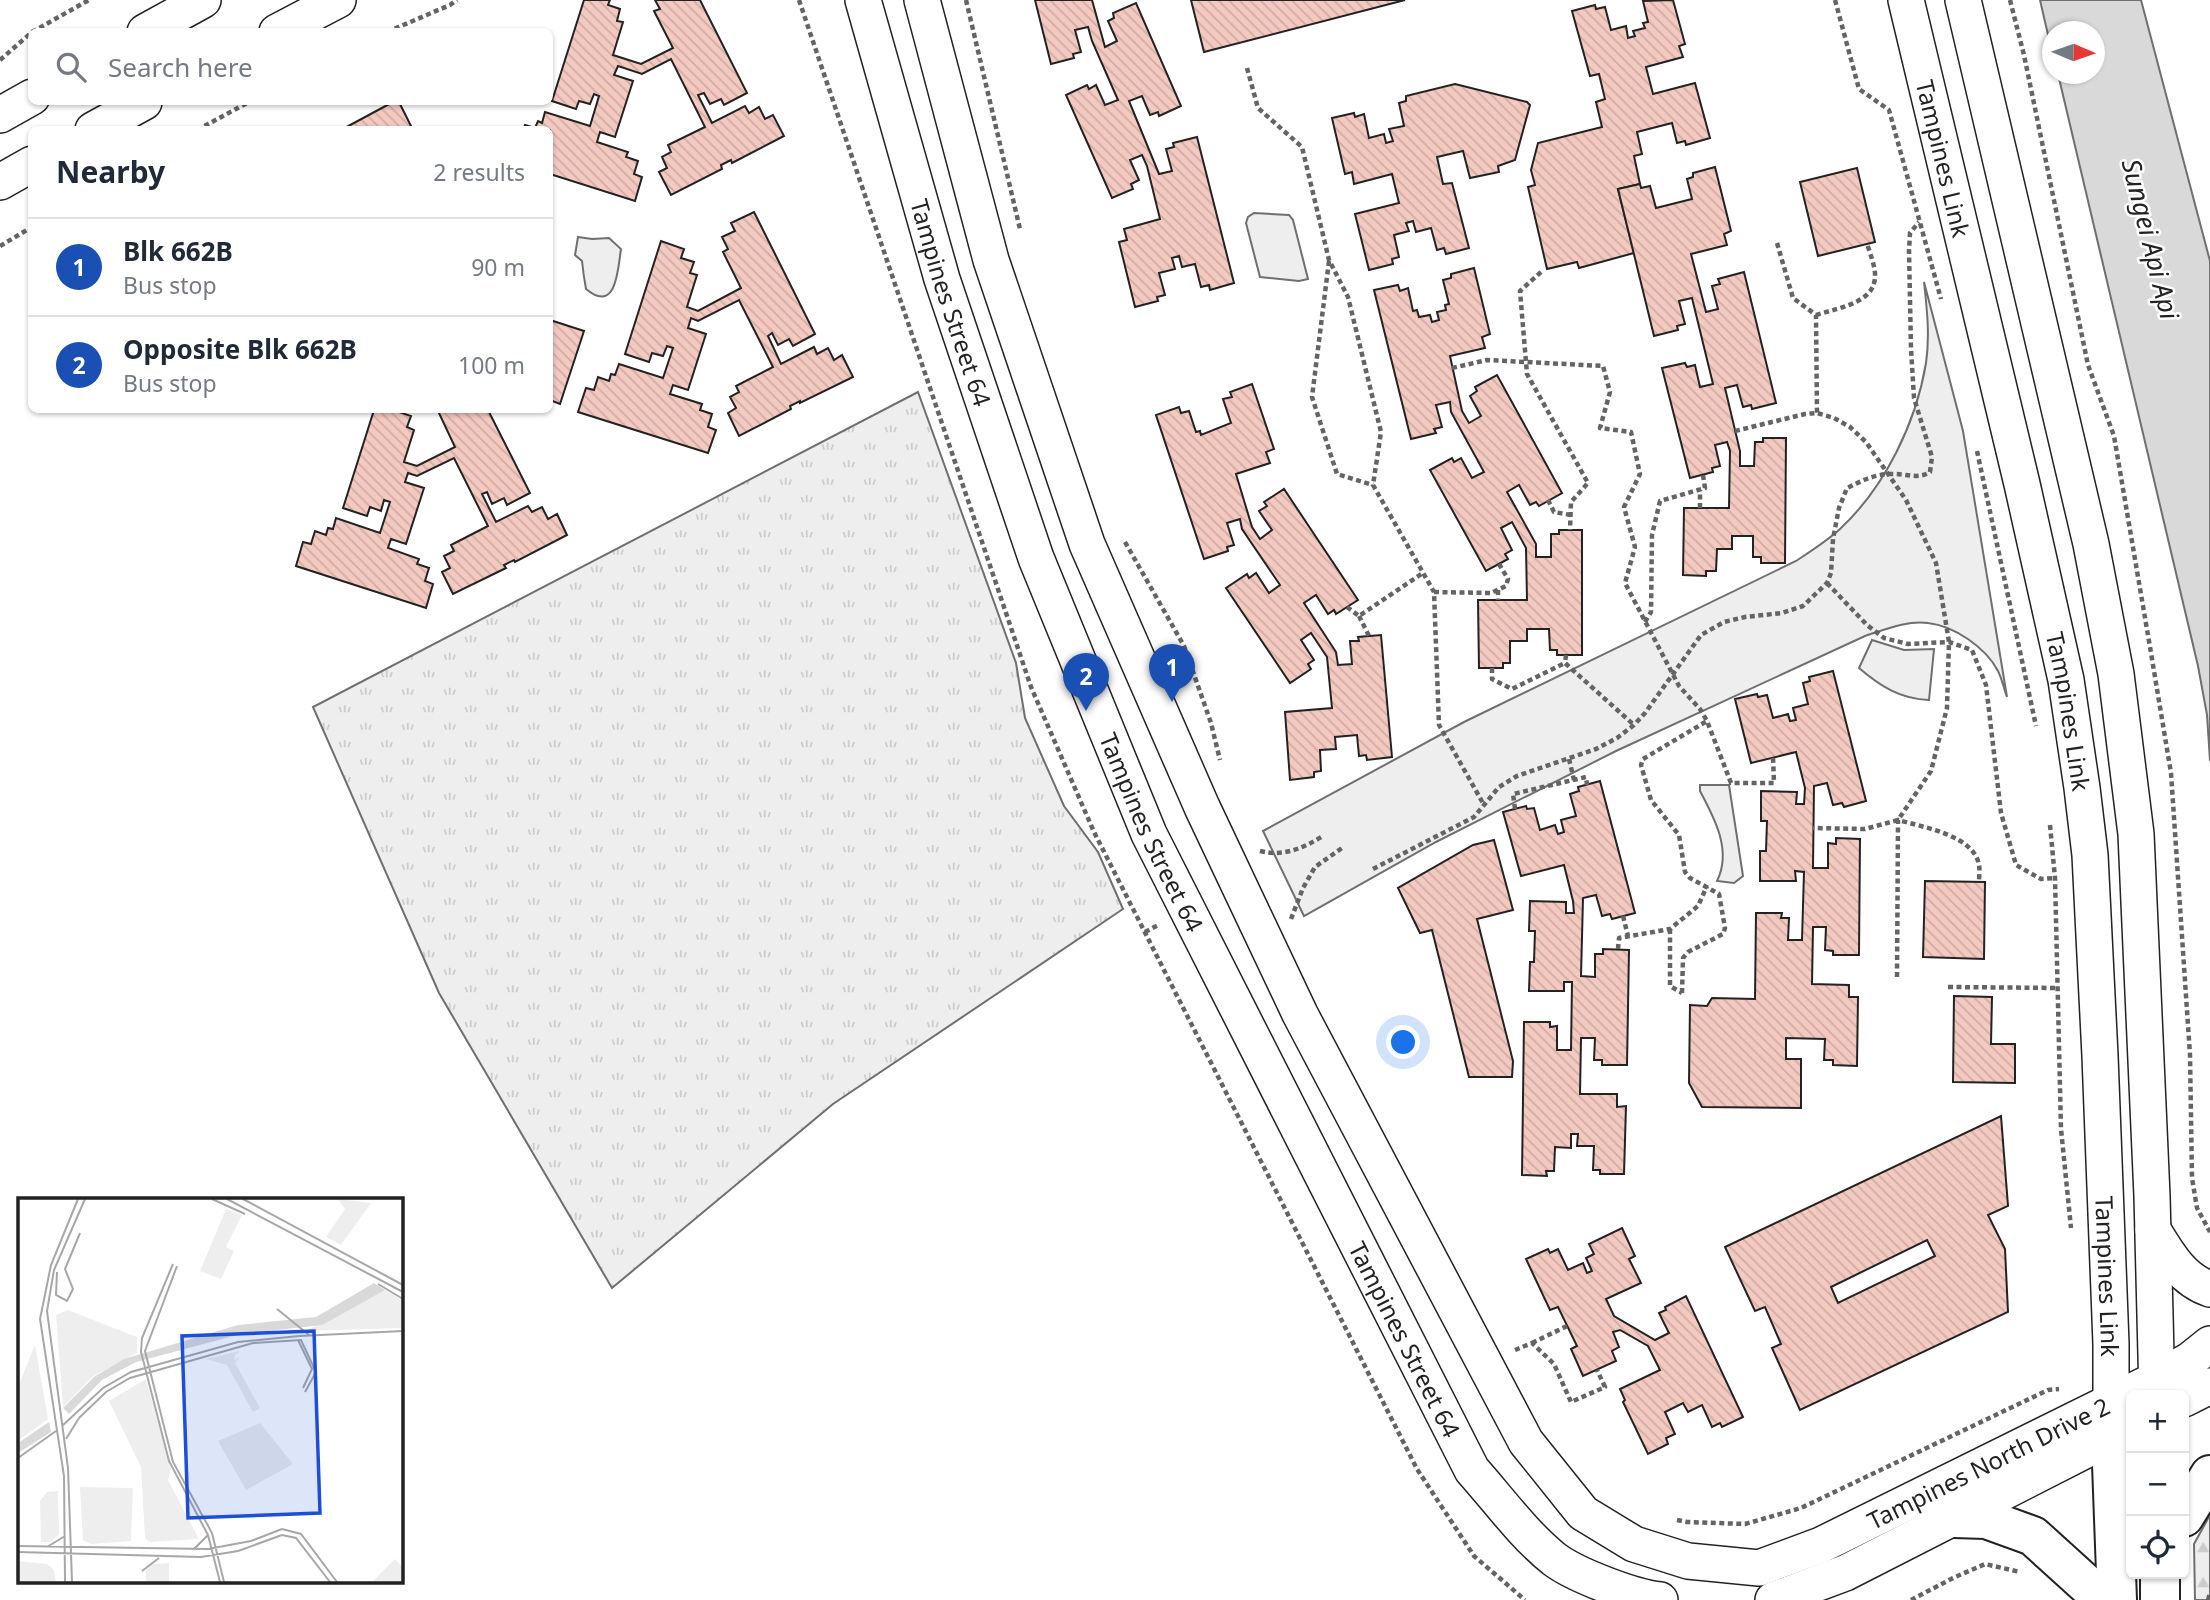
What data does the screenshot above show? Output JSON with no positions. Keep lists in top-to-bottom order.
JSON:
{
  "streets": {
    "street": ["Tampines Link", "Tampines Street 64", "Tampines North Drive 2"]
  },
  "crossings": [
    ["Tampines Link", "Tampines North Drive 2"],
    ["Tampines Street 64", "Tampines North Drive 2"]
  ],
  "water": ["Sungei Api Api"],
  "north": "right",
  "page": {
    "search": "Search here",
    "heading": ["Nearby", "2 results"],
    "list": [
      {
        "mark": "1",
        "name": "Blk 662B",
        "note": "Bus stop",
        "value": "90 m"
      },
      {
        "mark": "2",
        "name": "Opposite Blk 662B",
        "note": "Bus stop",
        "value": "100 m"
      }
    ],
    "pins": ["1", "2"],
    "map_buttons": ["+", "−"]
  }
}
